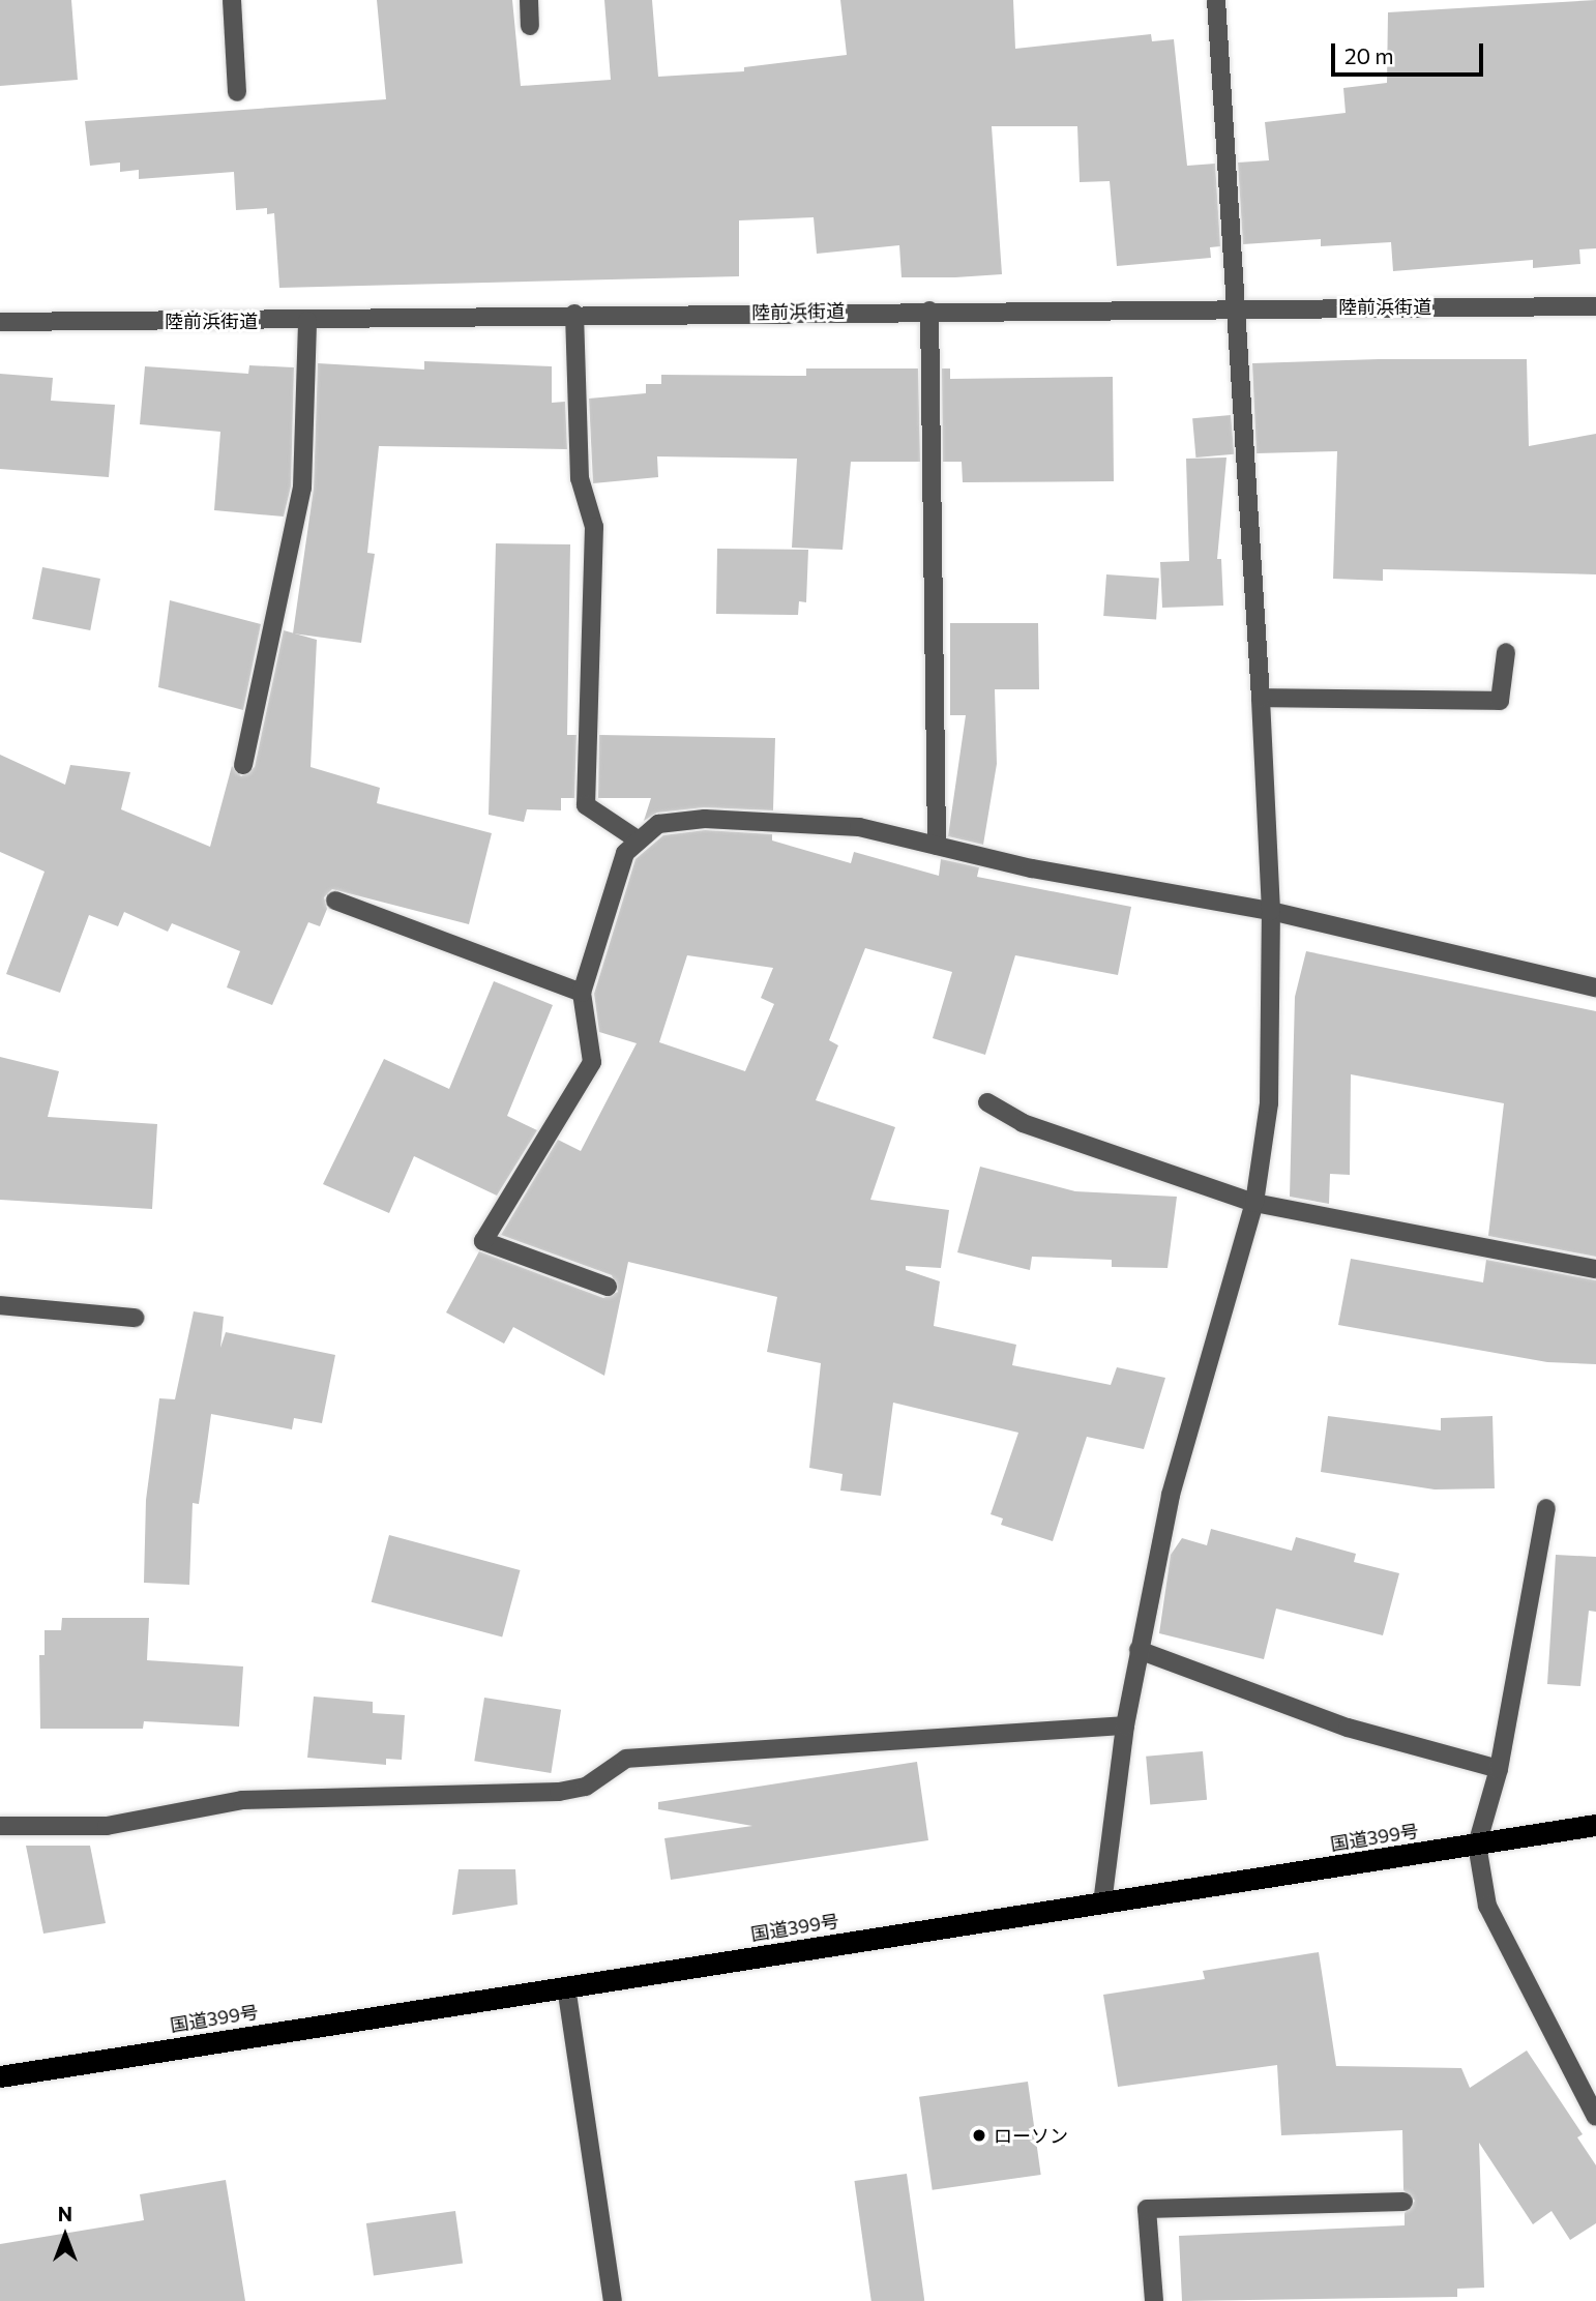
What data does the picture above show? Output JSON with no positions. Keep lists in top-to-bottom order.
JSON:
{
  "streets": {
    "highway": ["国道399号"],
    "street": ["陸前浜街道"]
  },
  "places": ["ローソン"],
  "scale_bar": "20 m",
  "north": "top"
}
